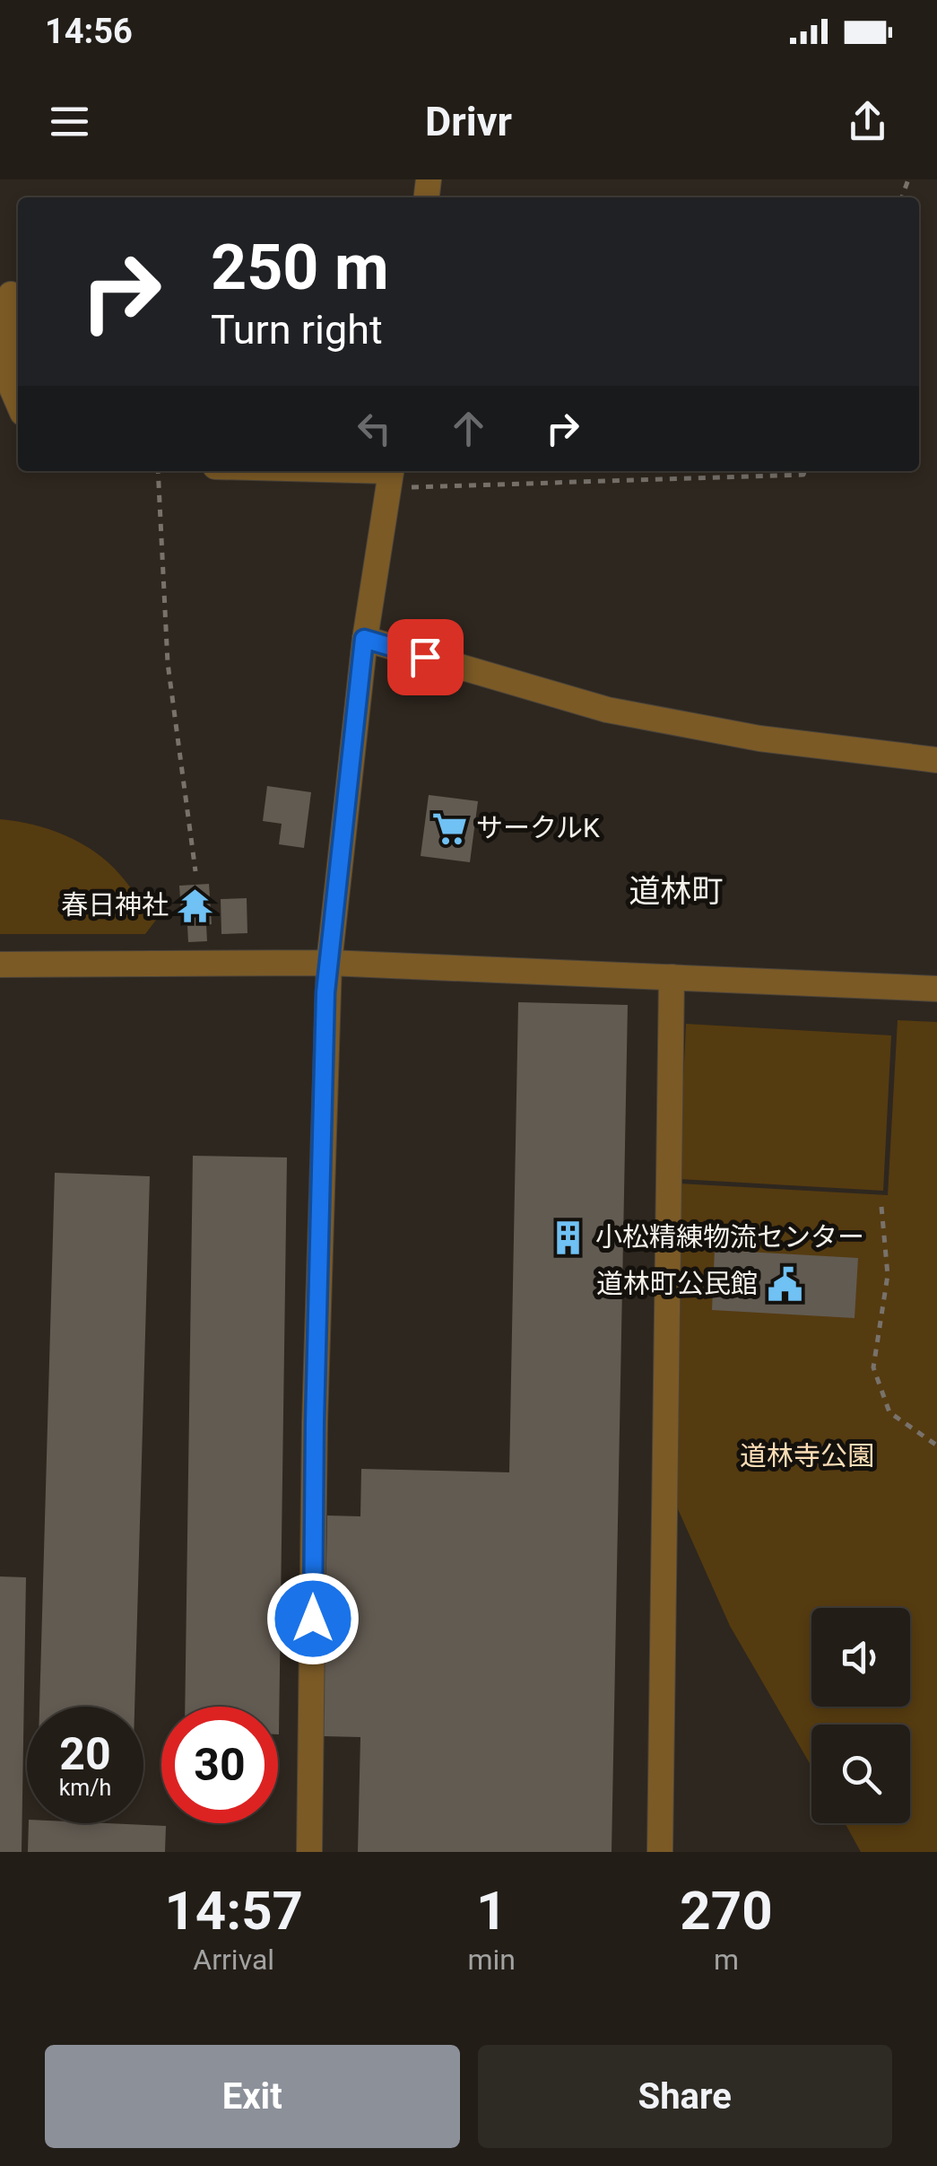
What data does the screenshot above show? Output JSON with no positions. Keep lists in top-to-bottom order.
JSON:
{
  "districts": ["道林町"],
  "parks": ["道林寺公園"],
  "places": {
    "supermarket": ["サークルK"],
    "temple": ["春日神社"],
    "building": ["小松精練物流センター"],
    "public building": ["道林町公民館"]
  },
  "page": {
    "status": "14:56",
    "header": "Drivr",
    "turn": ["250 m", "Turn right"],
    "speed": "20 km/h",
    "limit": "30",
    "eta": [
      "14:57",
      "Arrival",
      "1",
      "min",
      "270",
      "m"
    ],
    "buttons": ["Exit", "Share"]
  }
}
